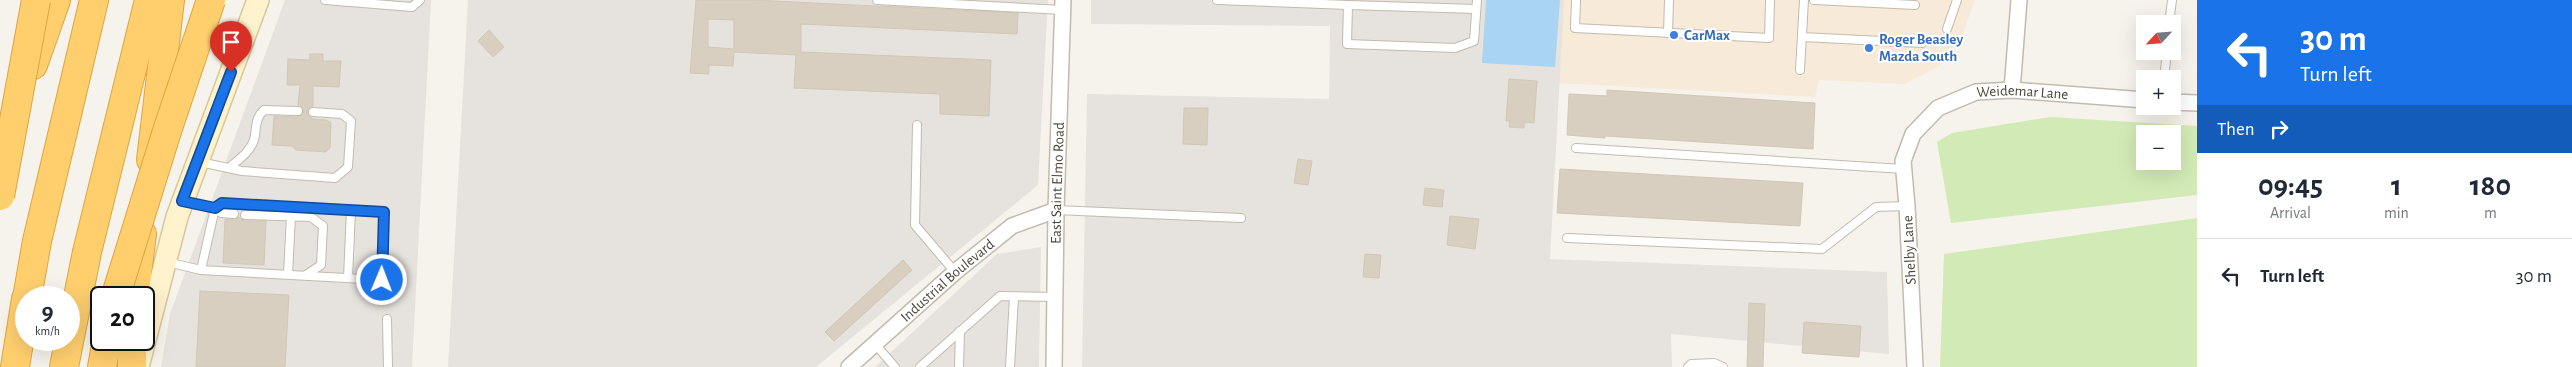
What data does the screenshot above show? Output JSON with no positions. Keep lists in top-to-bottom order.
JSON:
{
  "streets": {
    "street": [
      "Weidemar Lane",
      "East Saint Elmo Road",
      "Shelby Lane",
      "Industrial Boulevard"
    ]
  },
  "crossings": [
    ["Weidemar Lane", "Shelby Lane"],
    ["East Saint Elmo Road", "Industrial Boulevard"]
  ],
  "places": ["CarMax", "Roger Beasley Mazda South"],
  "north": "bottom left",
  "page": {
    "turn": ["30 m", "Turn left"],
    "map_buttons": ["+", "−"],
    "then": "Then",
    "eta": [
      "09:45",
      "Arrival",
      "1",
      "min",
      "180",
      "m"
    ],
    "list": [
      {
        "name": "Turn left",
        "value": "30 m"
      }
    ],
    "speed": "9 km/h",
    "limit": "20"
  }
}
